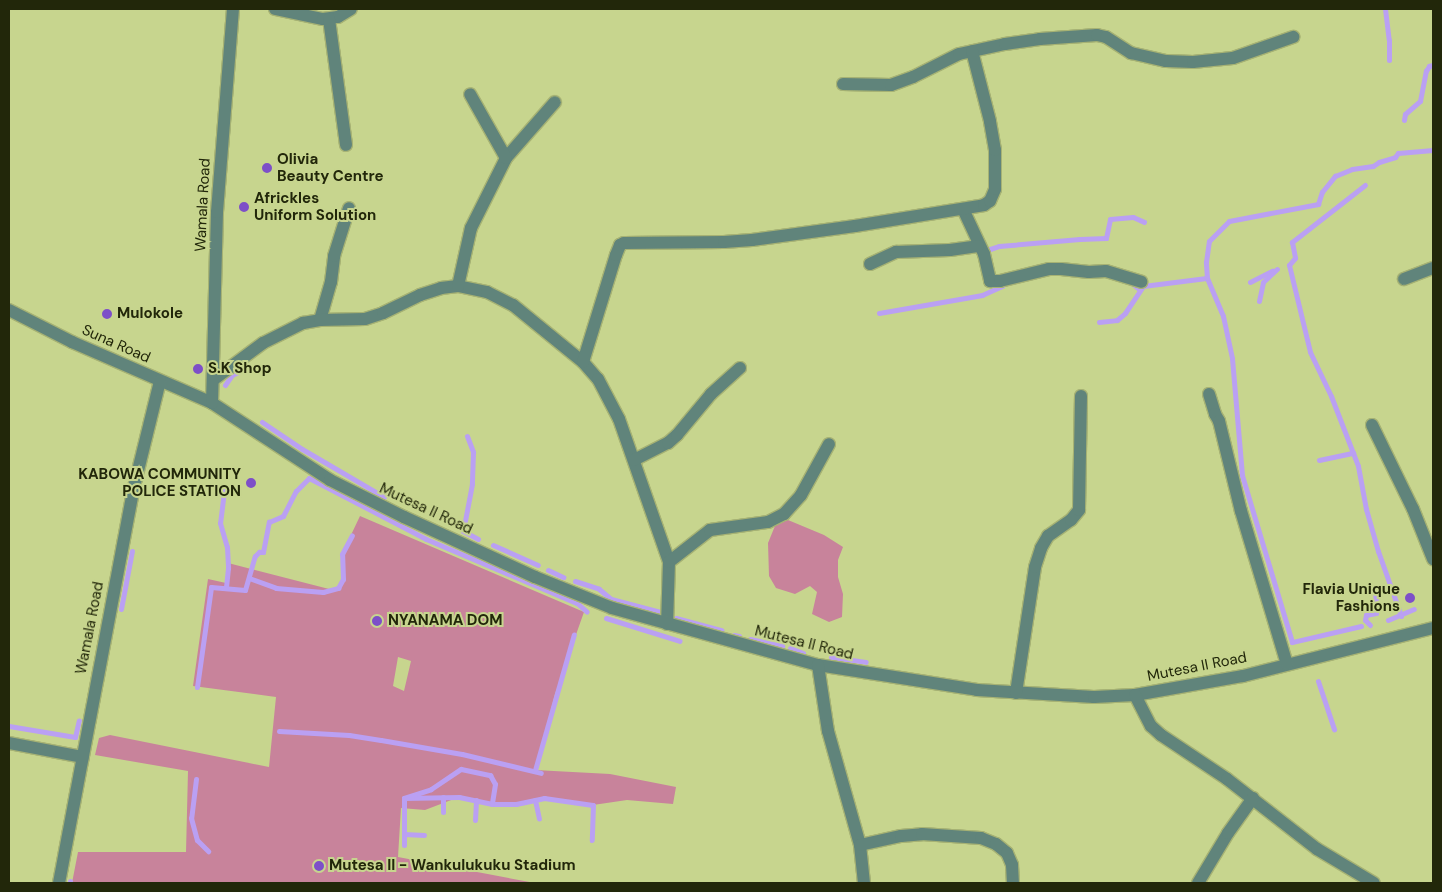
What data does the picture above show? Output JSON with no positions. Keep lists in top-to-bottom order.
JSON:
{
  "streets": {
    "street": ["Wamala Road", "Suna Road", "Mutesa II Road"]
  },
  "crossings": [
    ["Wamala Road", "Suna Road"],
    ["Wamala Road", "Mutesa II Road"],
    ["Suna Road", "Mutesa II Road"]
  ],
  "places": [
    "Olivia Beauty Centre",
    "Africkles Uniform Solution",
    "Mulokole",
    "S.K Shop",
    "KABOWA COMMUNITY POLICE STATION",
    "Flavia Unique Fashions",
    "NYANAMA DOM",
    "Mutesa II - Wankulukuku Stadium"
  ]
}
